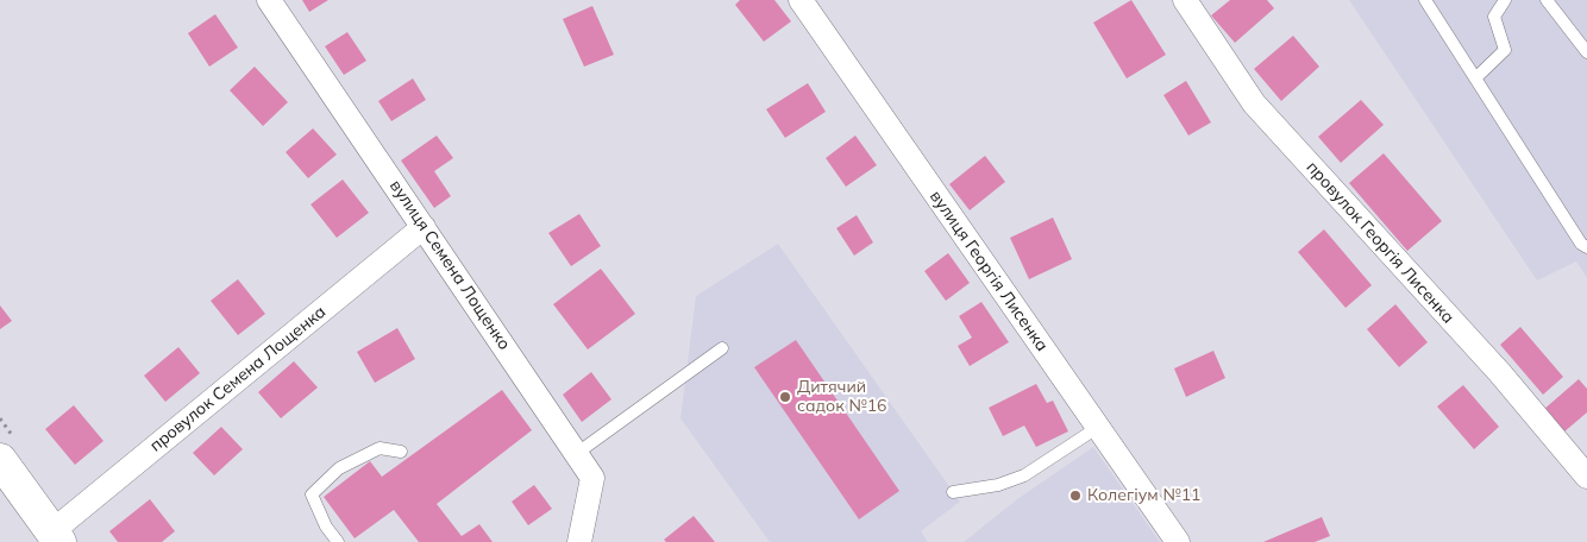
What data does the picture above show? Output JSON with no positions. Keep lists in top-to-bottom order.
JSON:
{
  "streets": {
    "street": [
      "провулок Георгія Лисенка",
      "вулиця Семена Лощенко",
      "вулиця Георгія Лисенка",
      "провулок Семена Лощенка"
    ]
  },
  "crossings": [
    ["вулиця Семена Лощенко", "провулок Семена Лощенка"]
  ],
  "places": ["Дитячий садок №16", "Колегіум №11"]
}
